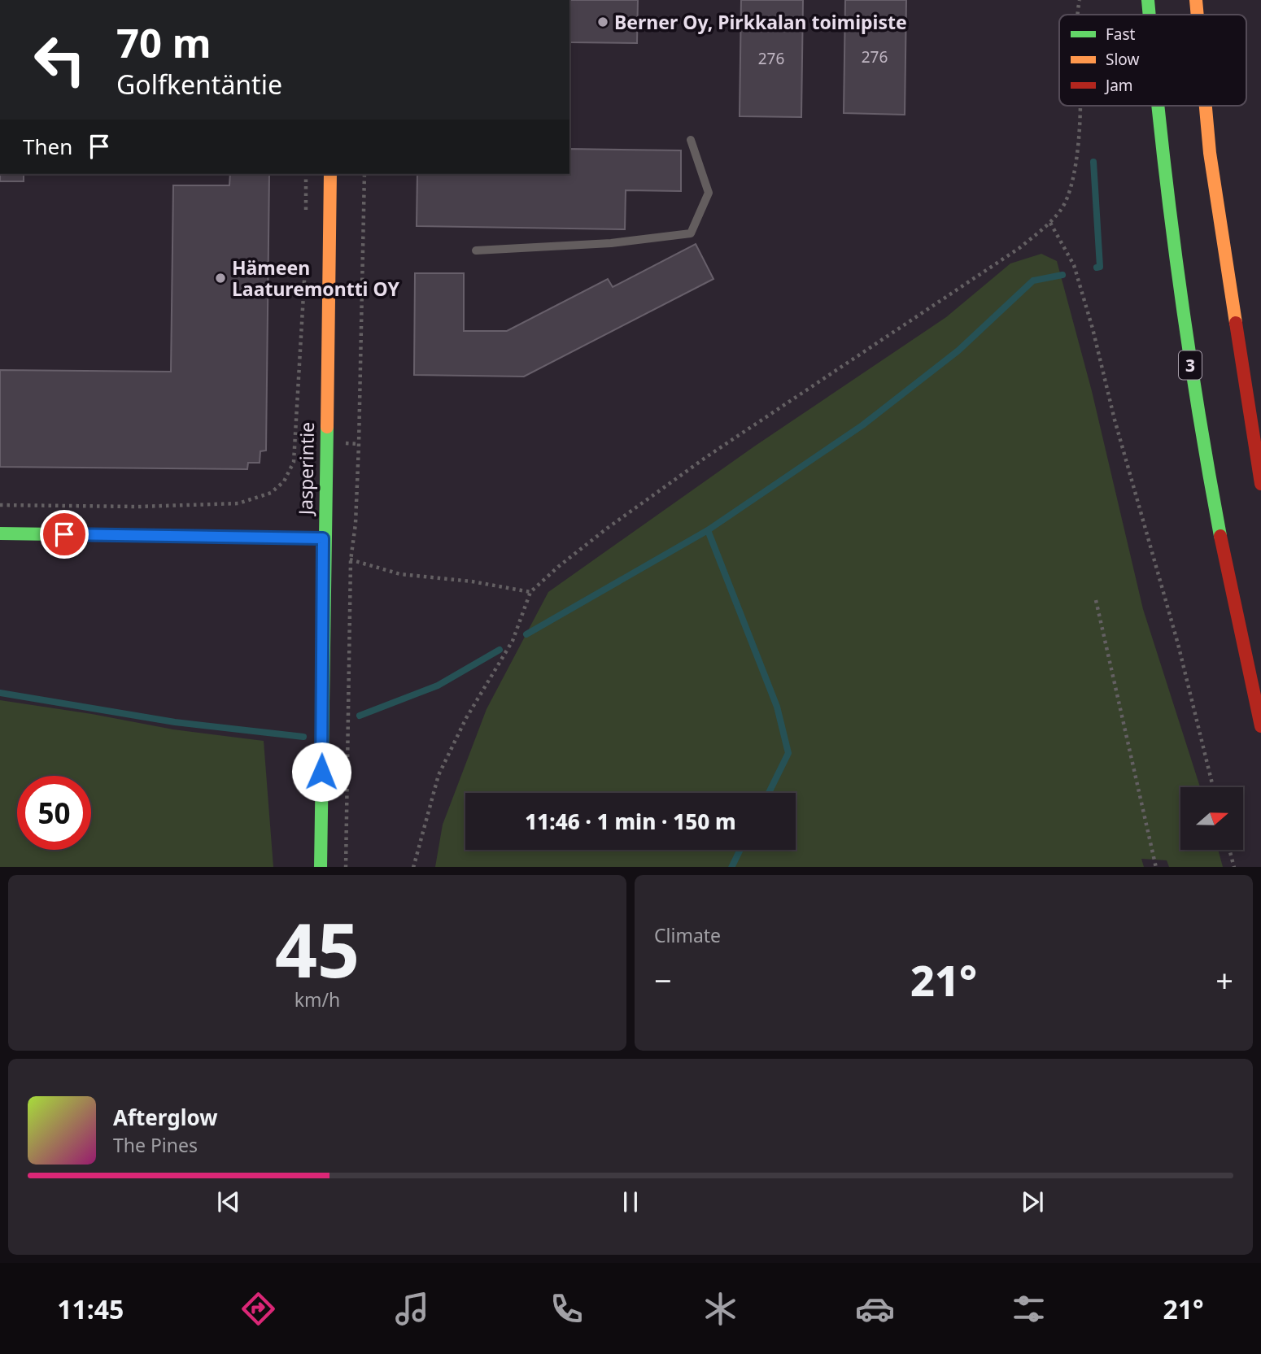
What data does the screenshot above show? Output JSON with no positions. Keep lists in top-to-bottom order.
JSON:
{
  "streets": {
    "main road": ["3", "Jasperintie"]
  },
  "places": ["Berner Oy, Pirkkalan toimipiste", "Hämeen Laaturemontti OY"],
  "house_numbers": ["276", "276"],
  "legend": ["Fast", "Slow", "Jam"],
  "north": "right",
  "page": {
    "turn": ["70 m", "Golfkentäntie"],
    "then": "Then",
    "limit": "50",
    "trip": "11:46 · 1 min · 150 m",
    "tile": [
      ["45", "km/h"],
      "Climate"
    ],
    "heat": ["−", "21°", "+"],
    "song": ["Afterglow", "The Pines"],
    "tabs": ["11:45", "21°"]
  }
}
